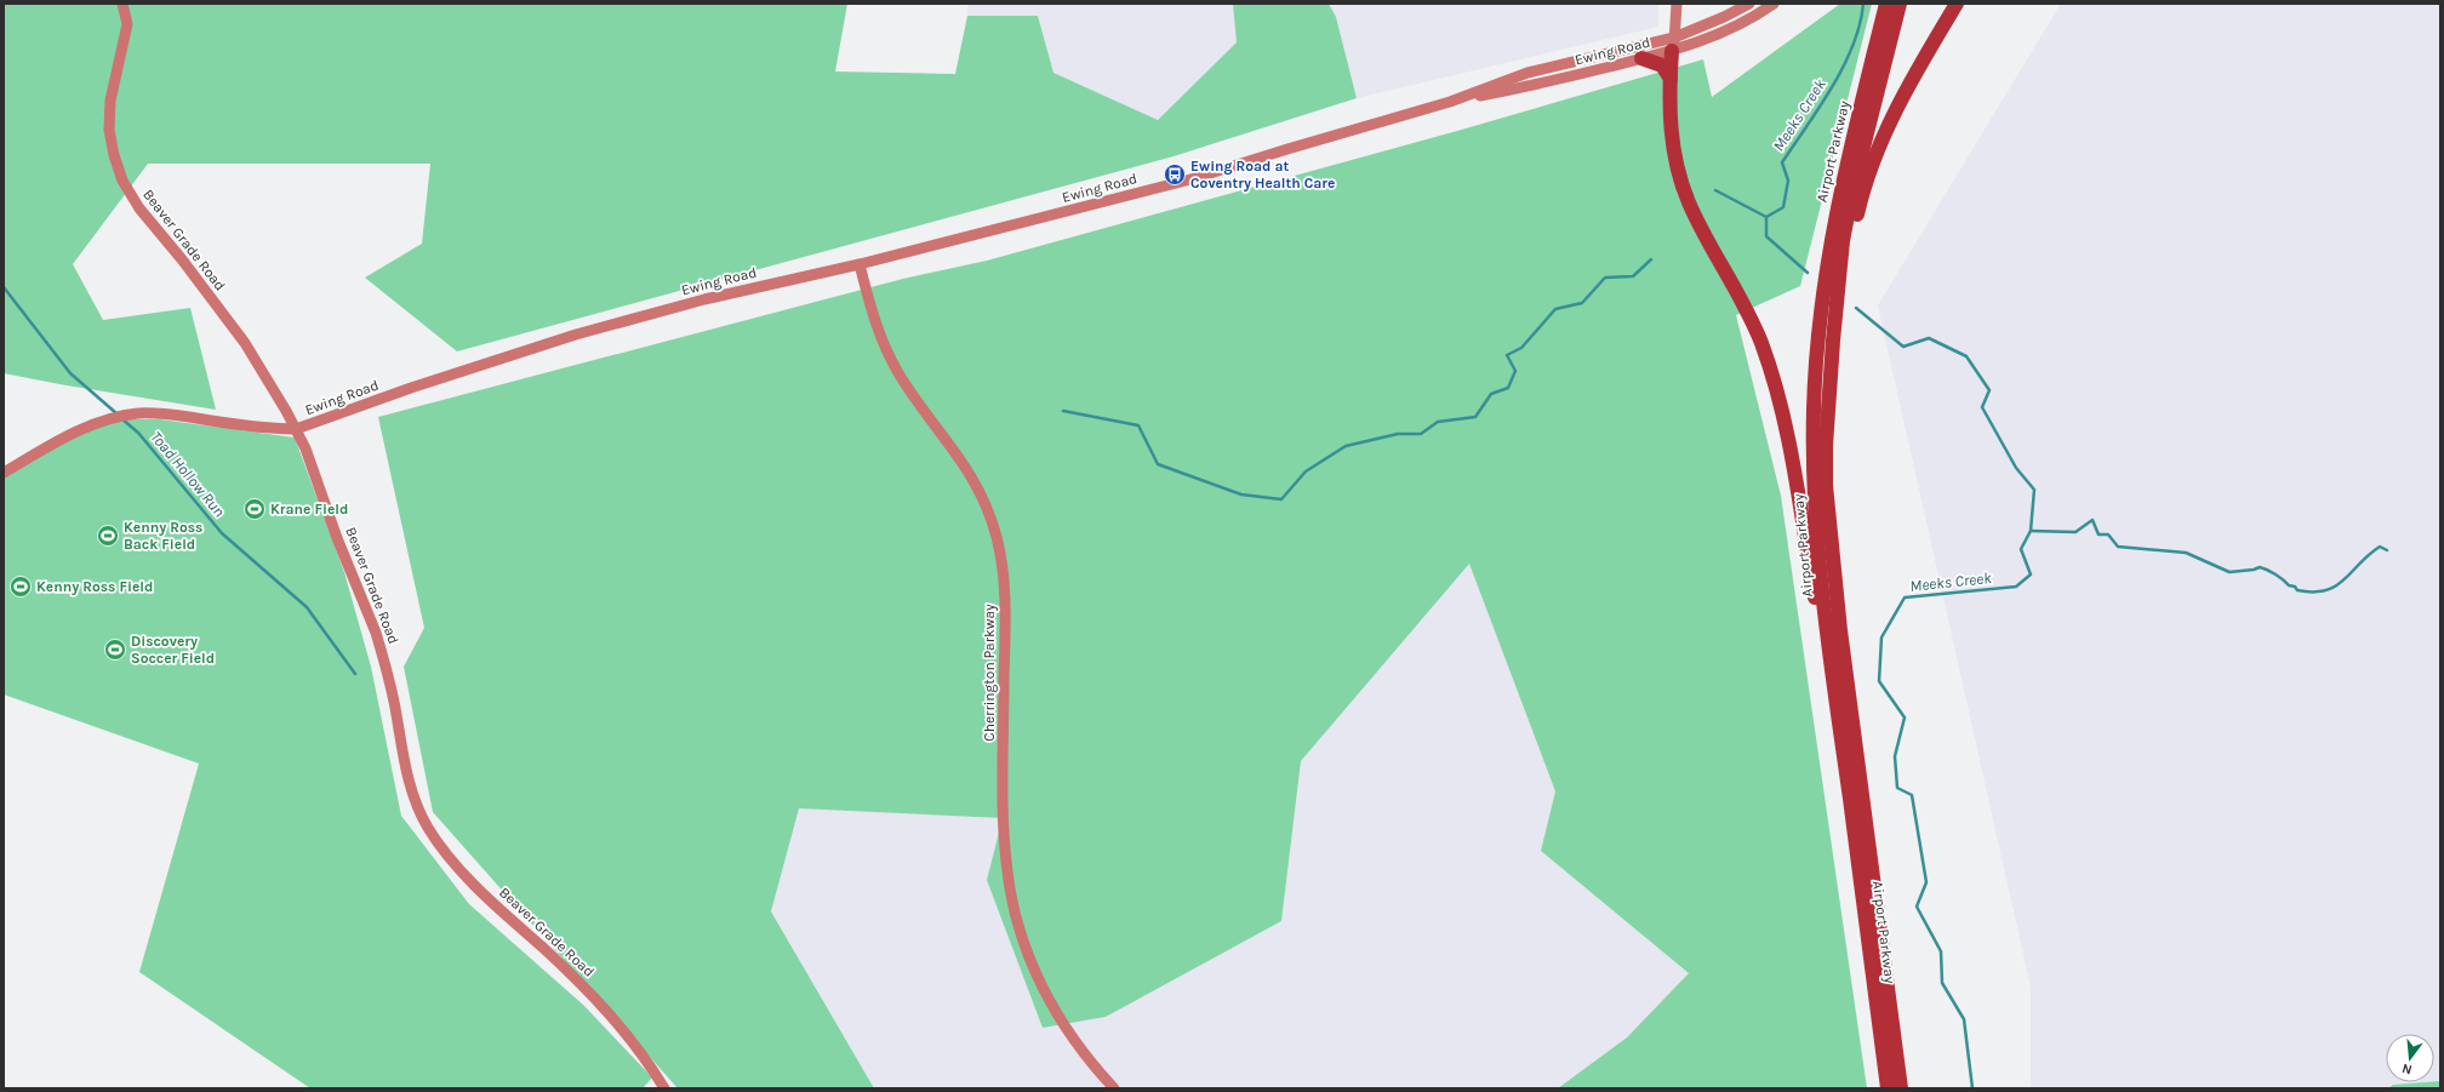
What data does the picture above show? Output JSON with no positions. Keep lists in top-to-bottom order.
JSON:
{
  "streets": {
    "highway": ["Airport Parkway"],
    "street": ["Ewing Road", "Beaver Grade Road", "Cherrington Parkway"]
  },
  "crossings": [
    ["Ewing Road", "Beaver Grade Road"],
    ["Ewing Road", "Cherrington Parkway"]
  ],
  "water": ["Meeks Creek", "Toad Hollow Run"],
  "places": {
    "bus stop": ["Ewing Road at Coventry Health Care"],
    "sports": [
      "Krane Field",
      "Kenny Ross Back Field",
      "Kenny Ross Field",
      "Discovery Soccer Field"
    ]
  },
  "north": "bottom"
}
